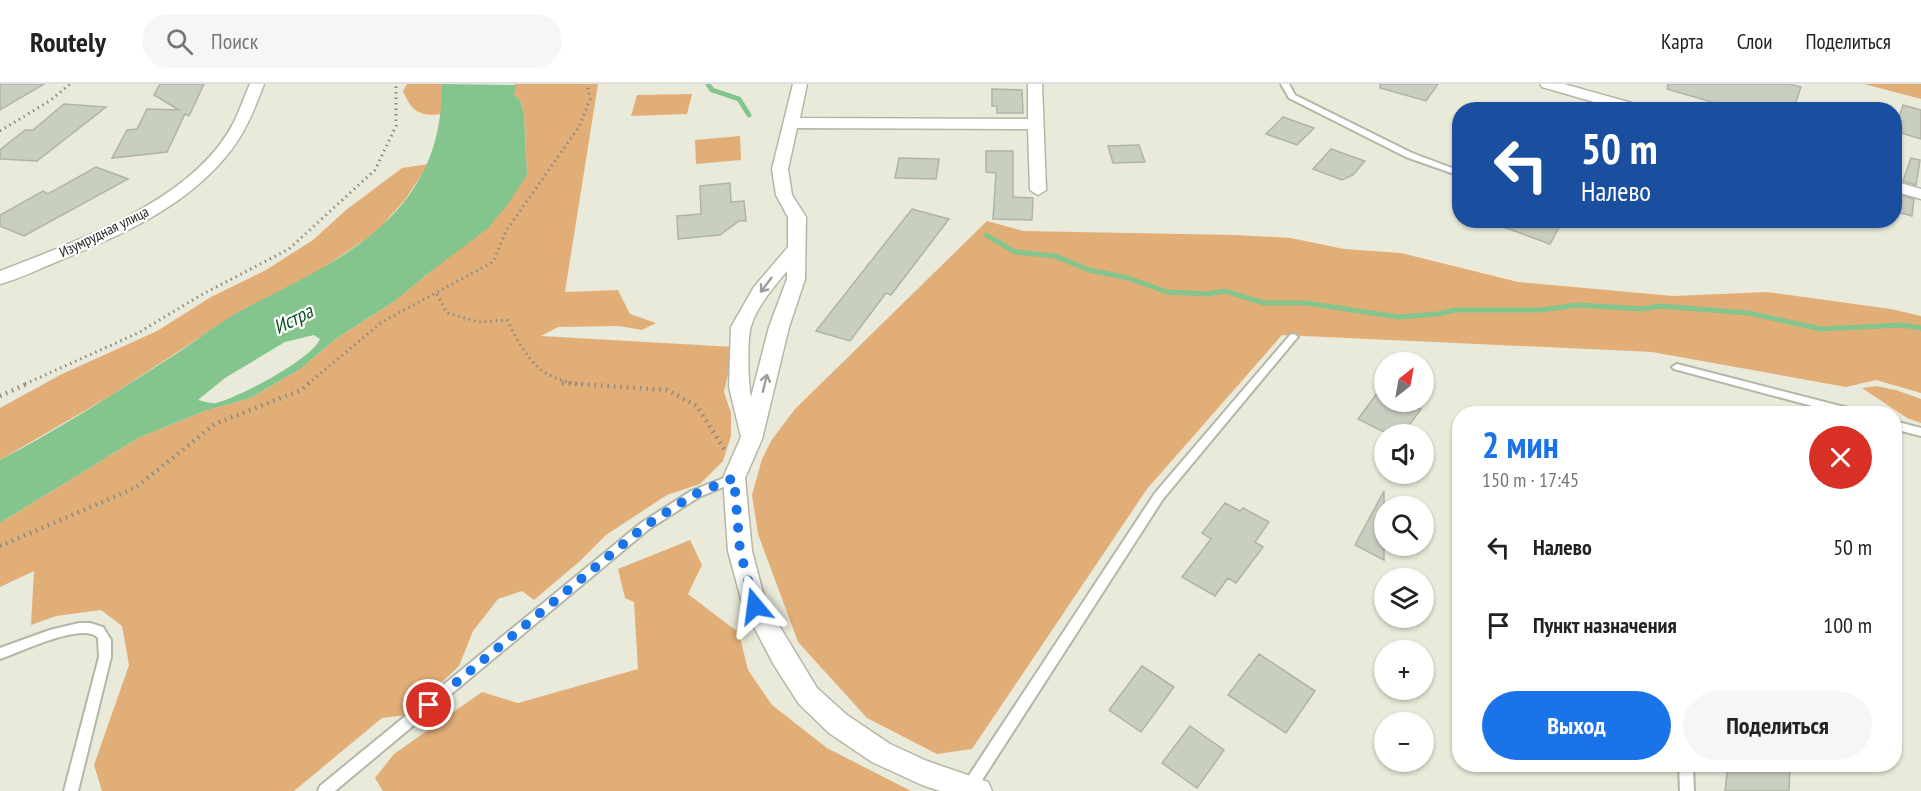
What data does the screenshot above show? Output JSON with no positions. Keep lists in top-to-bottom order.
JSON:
{
  "streets": {
    "street": ["Изумрудная улица"]
  },
  "water": ["Истра"],
  "north": "top right",
  "page": {
    "header": "Routely",
    "search": "Поиск",
    "nav": ["Карта", "Слои", "Поделиться"],
    "turn": ["50 m", "Налево"],
    "map_buttons": ["+", "−"],
    "heading": ["2 мин", "150 m · 17:45"],
    "list": [
      {
        "name": "Налево",
        "value": "50 m"
      },
      {
        "name": "Пункт назначения",
        "value": "100 m"
      }
    ],
    "buttons": ["Выход", "Поделиться"]
  }
}
